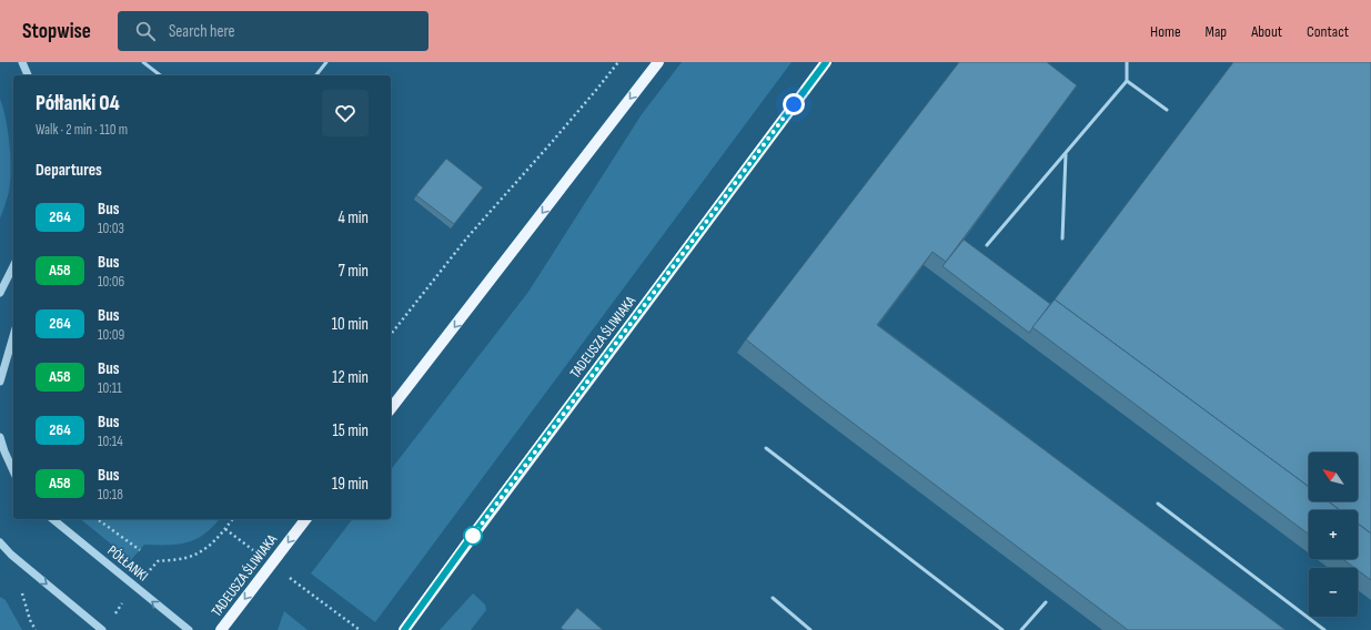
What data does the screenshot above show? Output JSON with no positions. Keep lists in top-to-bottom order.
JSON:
{
  "streets": {
    "main road": ["TADEUSZA ŚLIWIAKA"],
    "street": ["PÓŁŁANKI"]
  },
  "lines": ["bus line 264"],
  "north": "top left",
  "page": {
    "header": "Stopwise",
    "search": "Search here",
    "nav": [
      "Home",
      "Map",
      "About",
      "Contact"
    ],
    "heading": [
      ["Półłanki 04", "Walk · 2 min · 110 m"],
      "Departures"
    ],
    "list": [
      {
        "mark": "264",
        "name": "Bus",
        "note": "10:03",
        "value": "4 min"
      },
      {
        "mark": "A58",
        "name": "Bus",
        "note": "10:06",
        "value": "7 min"
      },
      {
        "mark": "264",
        "name": "Bus",
        "note": "10:09",
        "value": "10 min"
      },
      {
        "mark": "A58",
        "name": "Bus",
        "note": "10:11",
        "value": "12 min"
      },
      {
        "mark": "264",
        "name": "Bus",
        "note": "10:14",
        "value": "15 min"
      },
      {
        "mark": "A58",
        "name": "Bus",
        "note": "10:18",
        "value": "19 min"
      }
    ],
    "map_buttons": ["+", "−"]
  }
}
